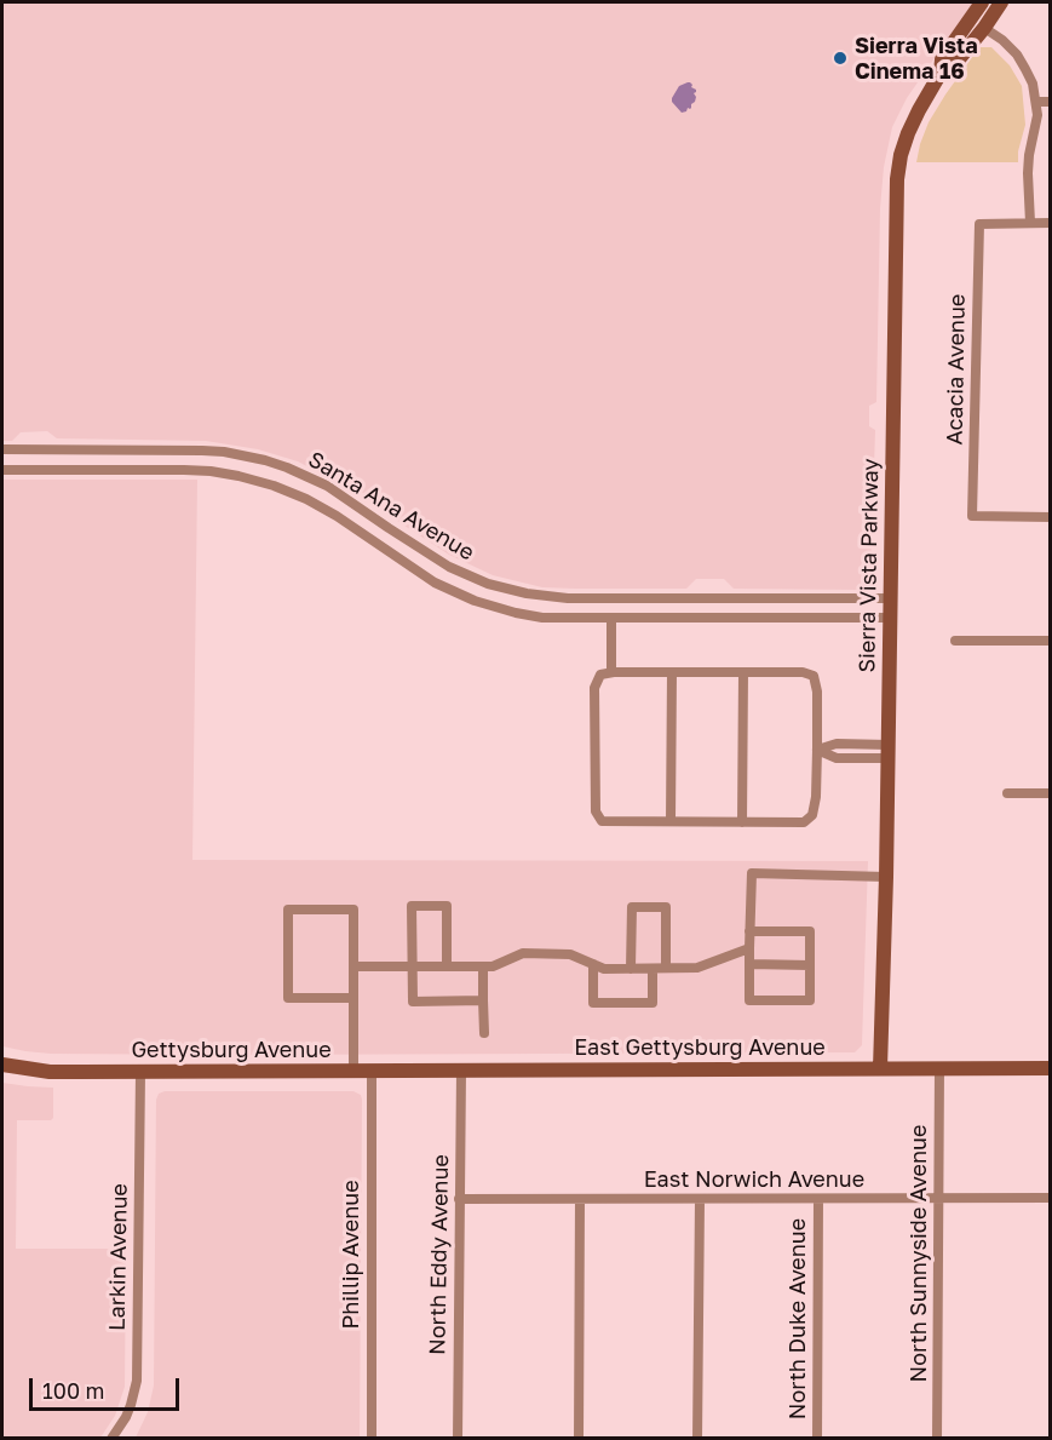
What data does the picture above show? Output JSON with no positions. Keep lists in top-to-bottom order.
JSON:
{
  "streets": {
    "main road": ["Sierra Vista Parkway", "East Gettysburg Avenue", "Gettysburg Avenue"],
    "street": [
      "Acacia Avenue",
      "Santa Ana Avenue",
      "East Norwich Avenue",
      "North Sunnyside Avenue",
      "Phillip Avenue",
      "North Eddy Avenue",
      "Larkin Avenue",
      "North Duke Avenue"
    ]
  },
  "crossings": [
    ["Santa Ana Avenue", "Sierra Vista Parkway"],
    ["Sierra Vista Parkway", "East Gettysburg Avenue"],
    ["East Gettysburg Avenue", "Gettysburg Avenue"],
    ["East Gettysburg Avenue", "North Sunnyside Avenue"],
    ["East Gettysburg Avenue", "North Eddy Avenue"],
    ["Gettysburg Avenue", "Phillip Avenue"],
    ["Gettysburg Avenue", "North Eddy Avenue"],
    ["Gettysburg Avenue", "Larkin Avenue"],
    ["East Norwich Avenue", "North Sunnyside Avenue"],
    ["East Norwich Avenue", "North Eddy Avenue"],
    ["East Norwich Avenue", "North Duke Avenue"]
  ],
  "places": ["Sierra Vista Cinema 16"],
  "scale_bar": "100 m"
}
